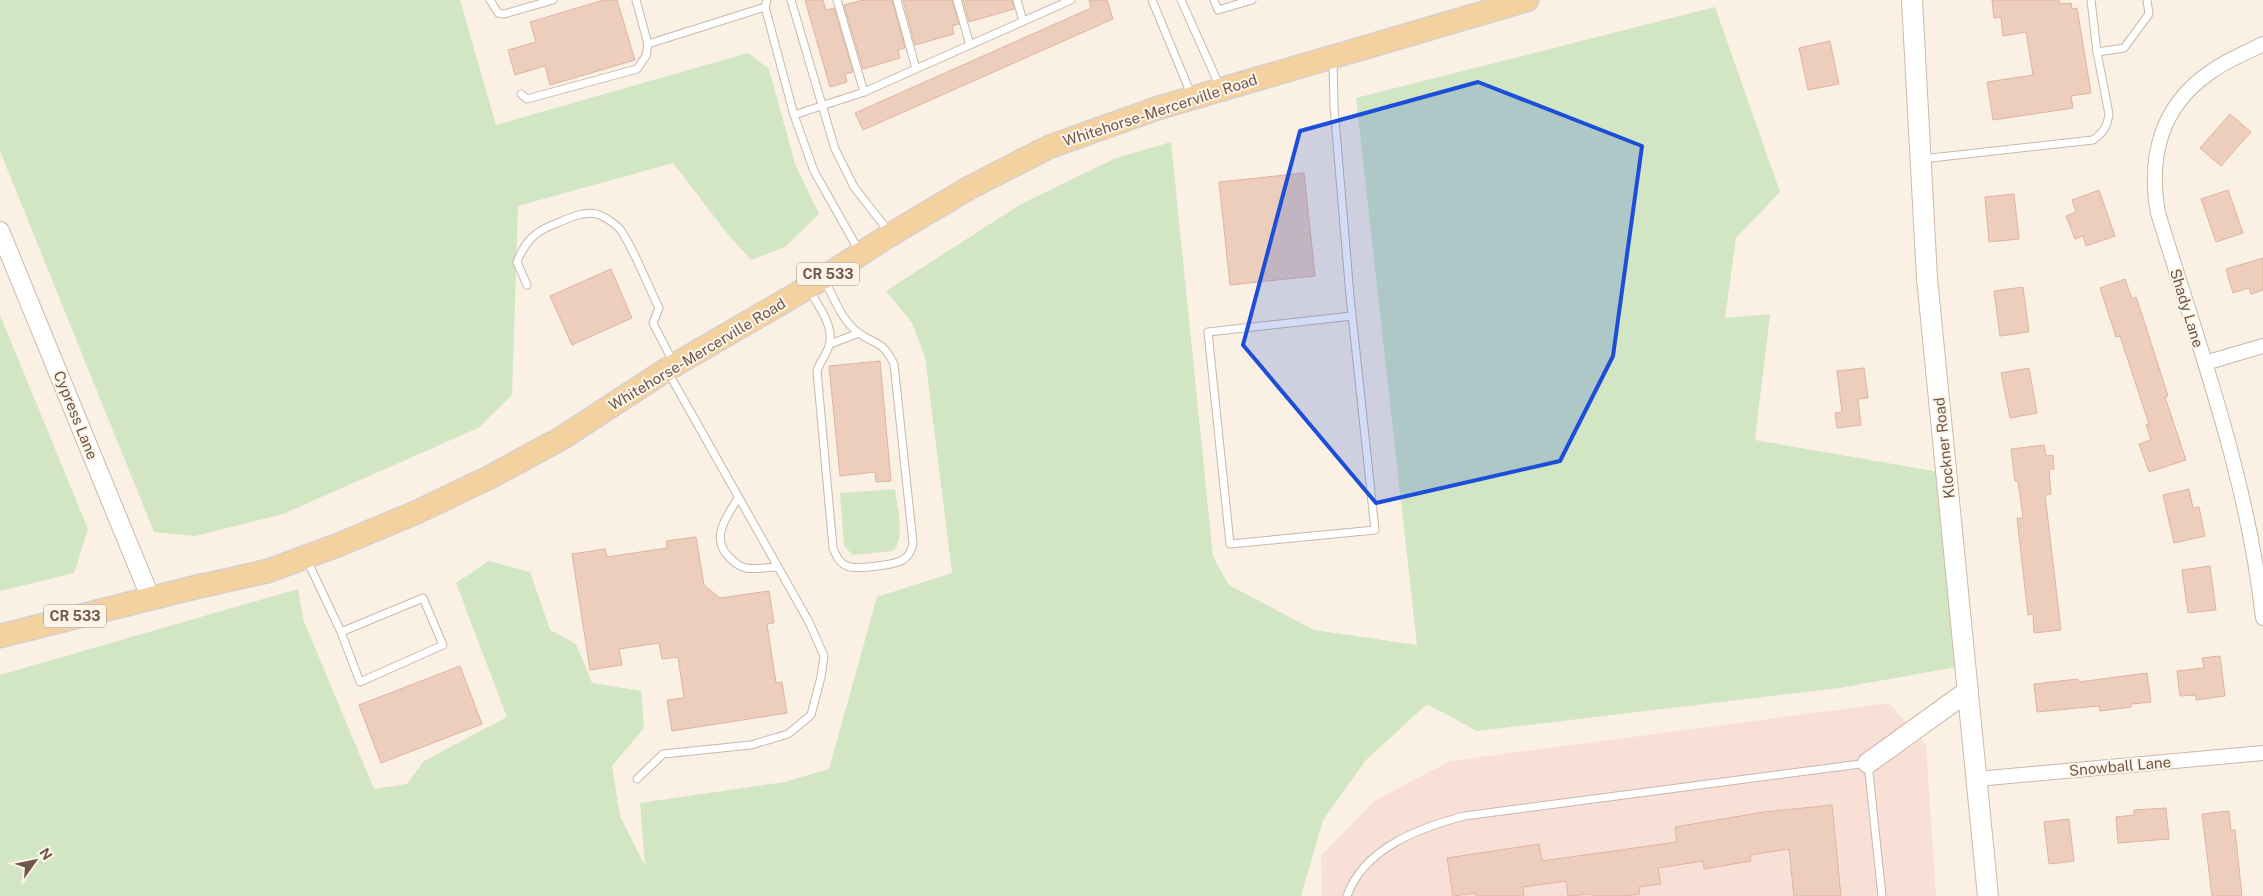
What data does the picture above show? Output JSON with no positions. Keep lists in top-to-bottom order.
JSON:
{
  "streets": {
    "main road": ["Whitehorse-Mercerville Road", "CR 533", "Klockner Road"],
    "street": ["Shady Lane", "Cypress Lane", "Snowball Lane"]
  },
  "crossings": [
    ["Whitehorse-Mercerville Road", "Cypress Lane"],
    ["Klockner Road", "Snowball Lane"]
  ],
  "north": "top right"
}
